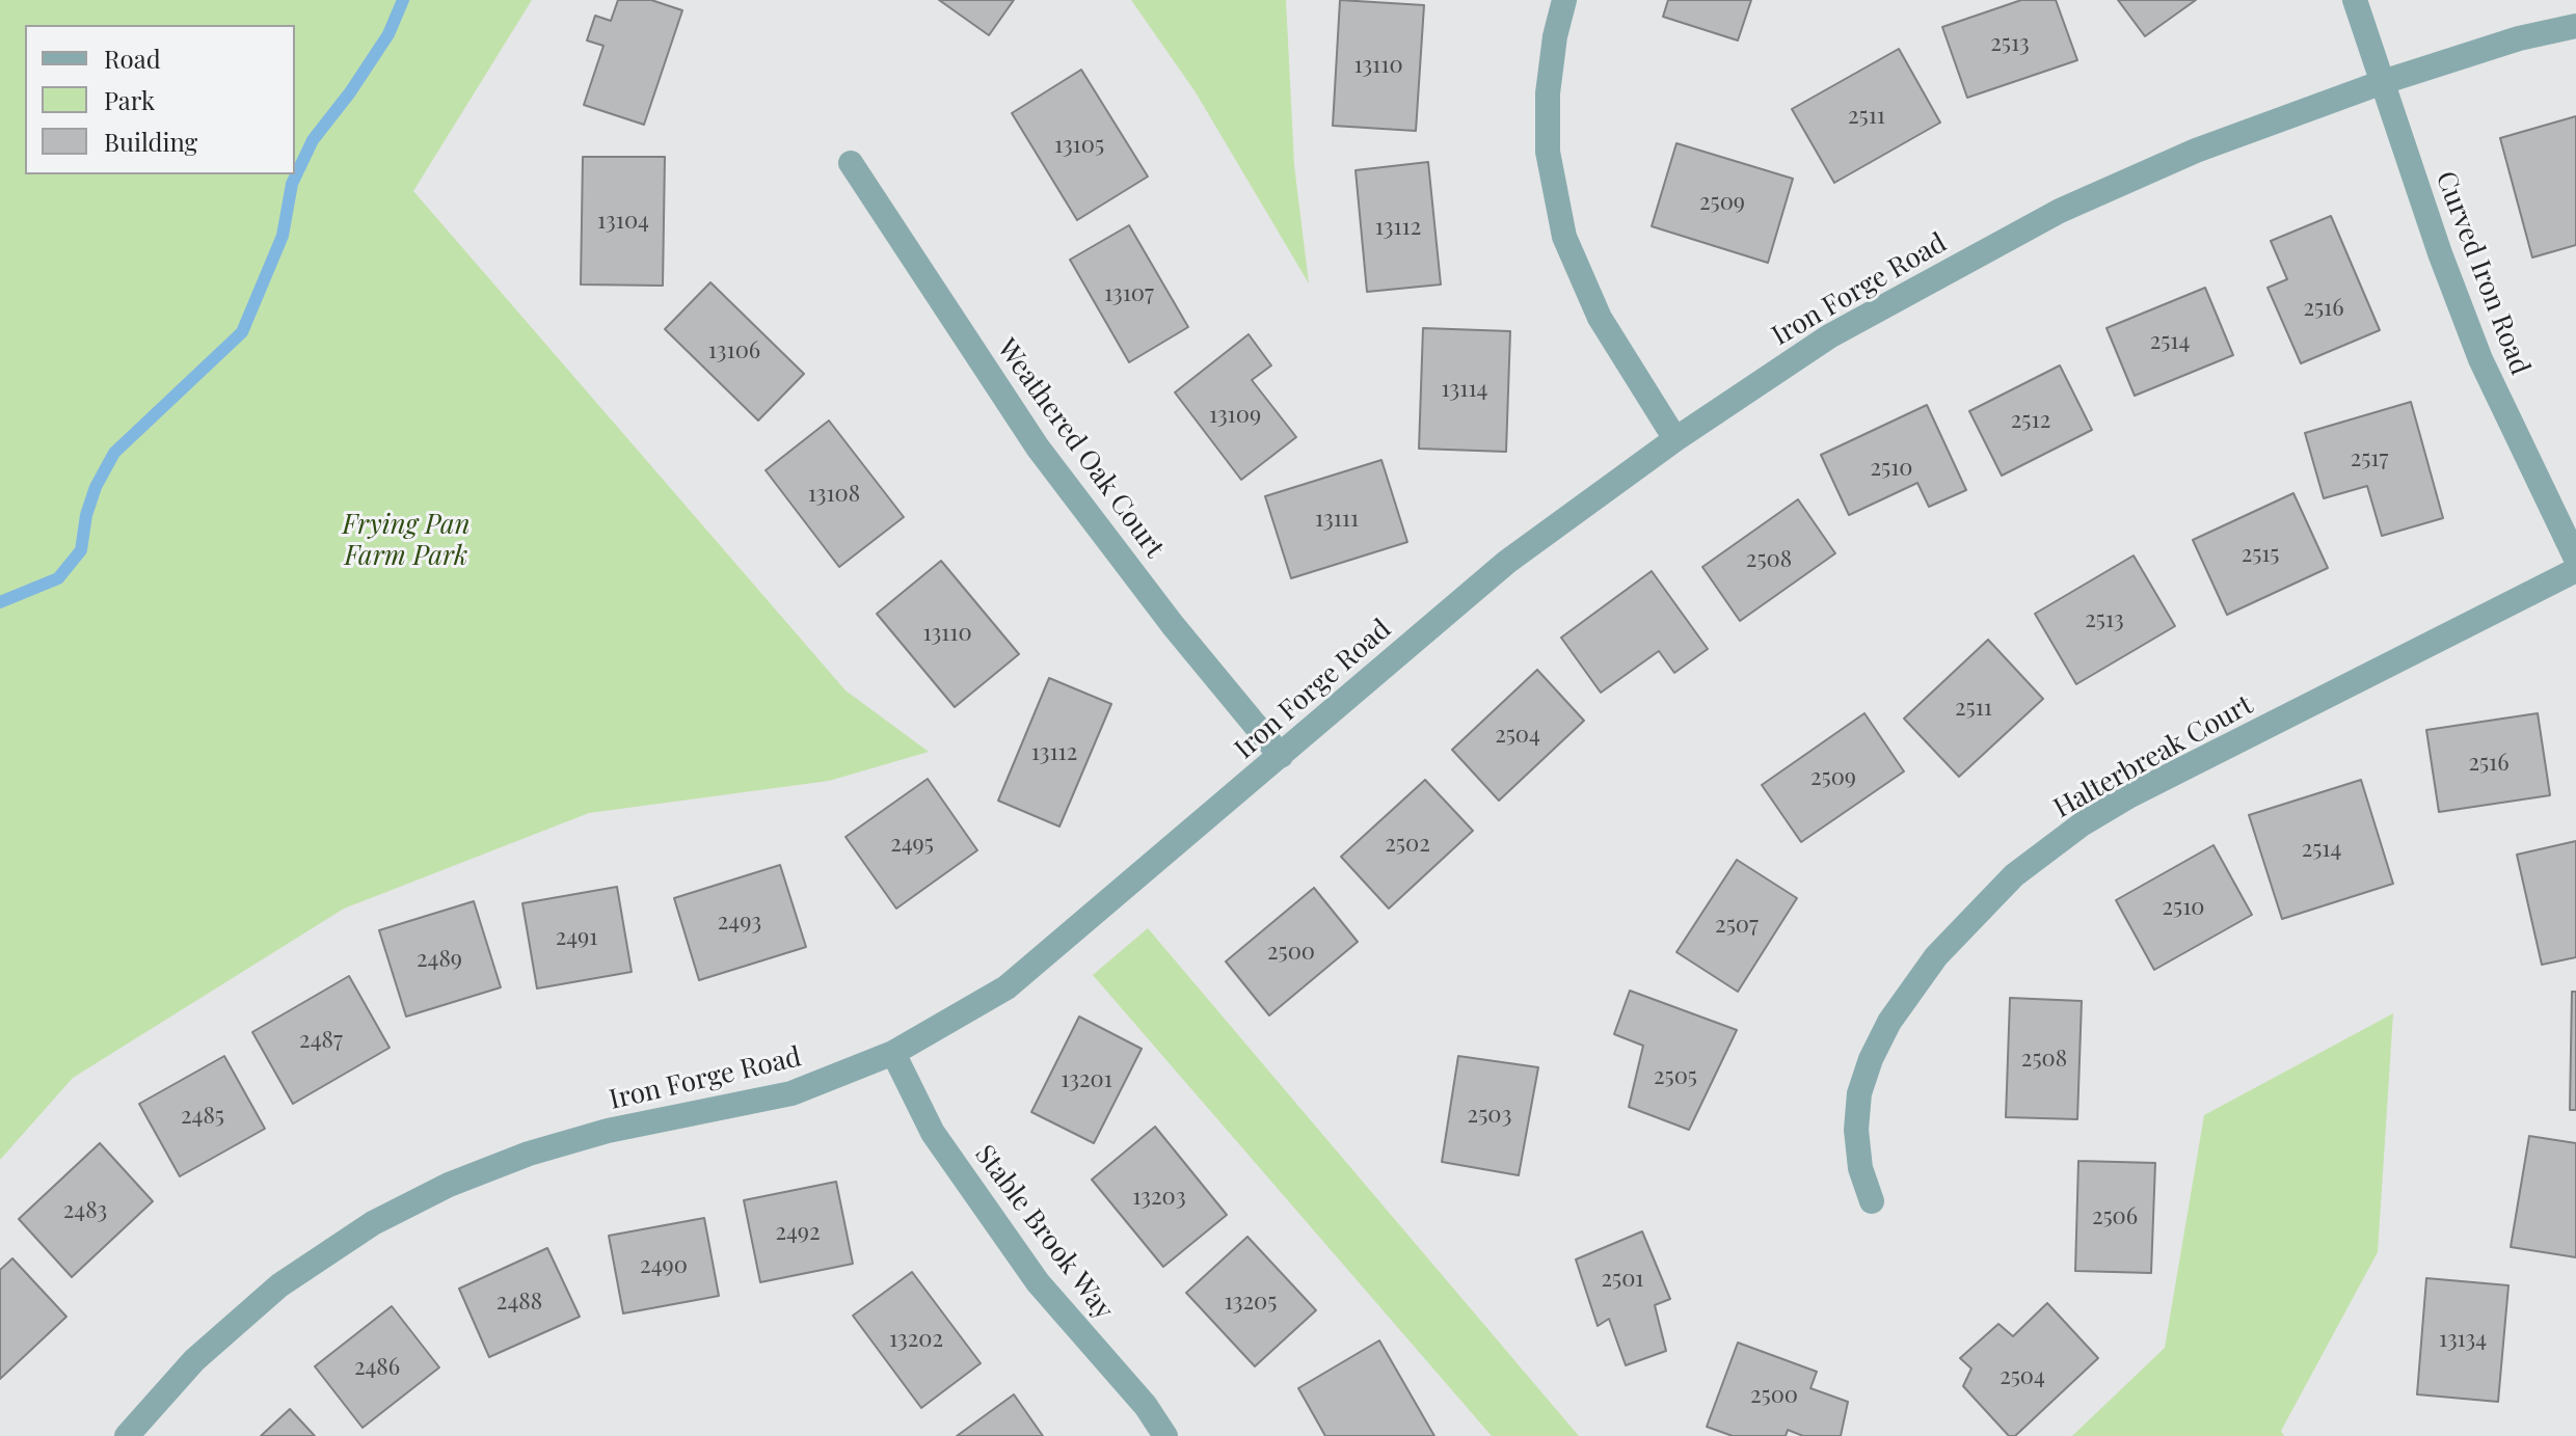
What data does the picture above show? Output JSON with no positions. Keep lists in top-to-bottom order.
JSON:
{
  "streets": {
    "street": [
      "Curved Iron Road",
      "Iron Forge Road",
      "Weathered Oak Court",
      "Halterbreak Court",
      "Stable Brook Way"
    ]
  },
  "crossings": [
    ["Curved Iron Road", "Iron Forge Road"],
    ["Iron Forge Road", "Weathered Oak Court"],
    ["Iron Forge Road", "Stable Brook Way"]
  ],
  "parks": ["Frying Pan Farm Park"],
  "house_numbers": [
    "2513",
    "13110",
    "2511",
    "13105",
    "2509",
    "13104",
    "13112",
    "13107",
    "2516",
    "2514",
    "13106",
    "13114",
    "13109",
    "2512",
    "2517",
    "2510",
    "13108",
    "13111",
    "2515",
    "2508",
    "2513",
    "13110",
    "2511",
    "2504",
    "13112",
    "2516",
    "2509",
    "2495",
    "2502",
    "2514",
    "2510",
    "2493",
    "2507",
    "2491",
    "2500",
    "2489",
    "2487",
    "2508",
    "2505",
    "13201",
    "2503",
    "2485",
    "13203",
    "2483",
    "2506",
    "2492",
    "2490",
    "2501",
    "2488",
    "13205",
    "13202",
    "13134",
    "2486",
    "2504",
    "2500"
  ],
  "legend": ["Road", "Park", "Building"]
}
